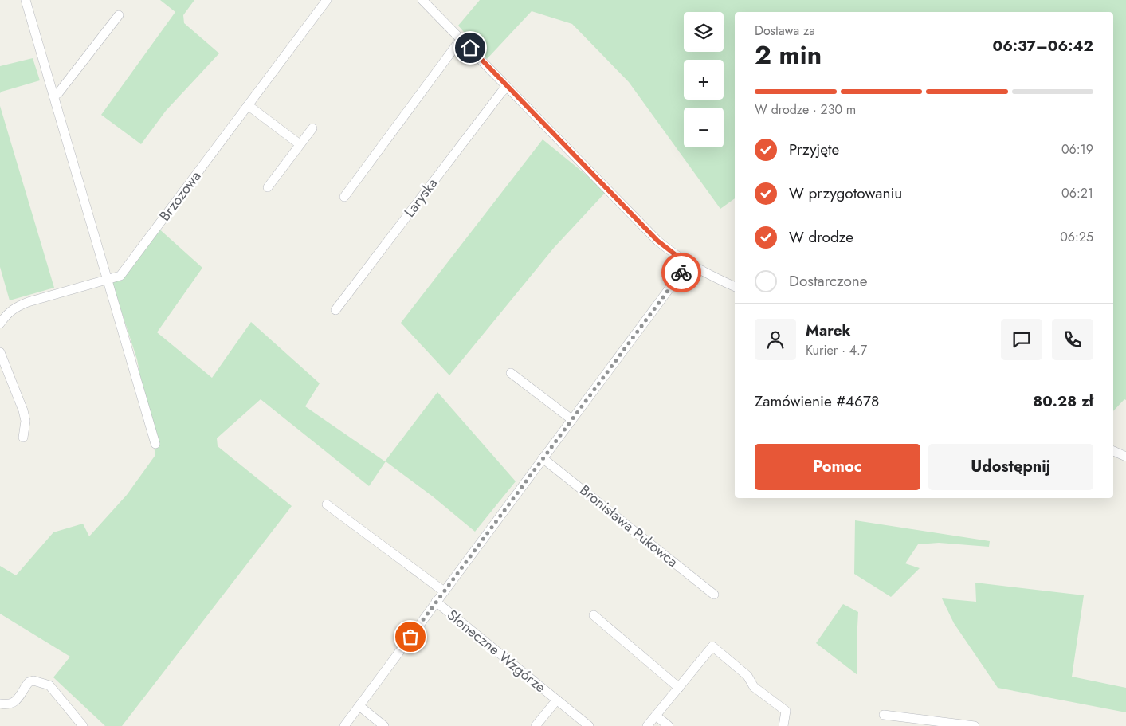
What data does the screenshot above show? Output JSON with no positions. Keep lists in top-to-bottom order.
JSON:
{
  "streets": {
    "street": [
      "Brzozowa",
      "Laryska",
      "Bronisława Pukowca",
      "Słoneczne Wzgórze"
    ]
  },
  "page": {
    "map_buttons": ["+", "−"],
    "heading": ["2 min", "Dostawa za", "06:37–06:42"],
    "panel": [
      "Marek",
      "Kurier · 4.7",
      "Zamówienie #4678",
      "80.28 zł"
    ],
    "bar": "W drodze · 230 m",
    "list": [
      ["Przyjęte", "06:19"],
      ["W przygotowaniu", "06:21"],
      ["W drodze", "06:25"],
      "Dostarczone"
    ],
    "buttons": ["Pomoc", "Udostępnij"]
  }
}
